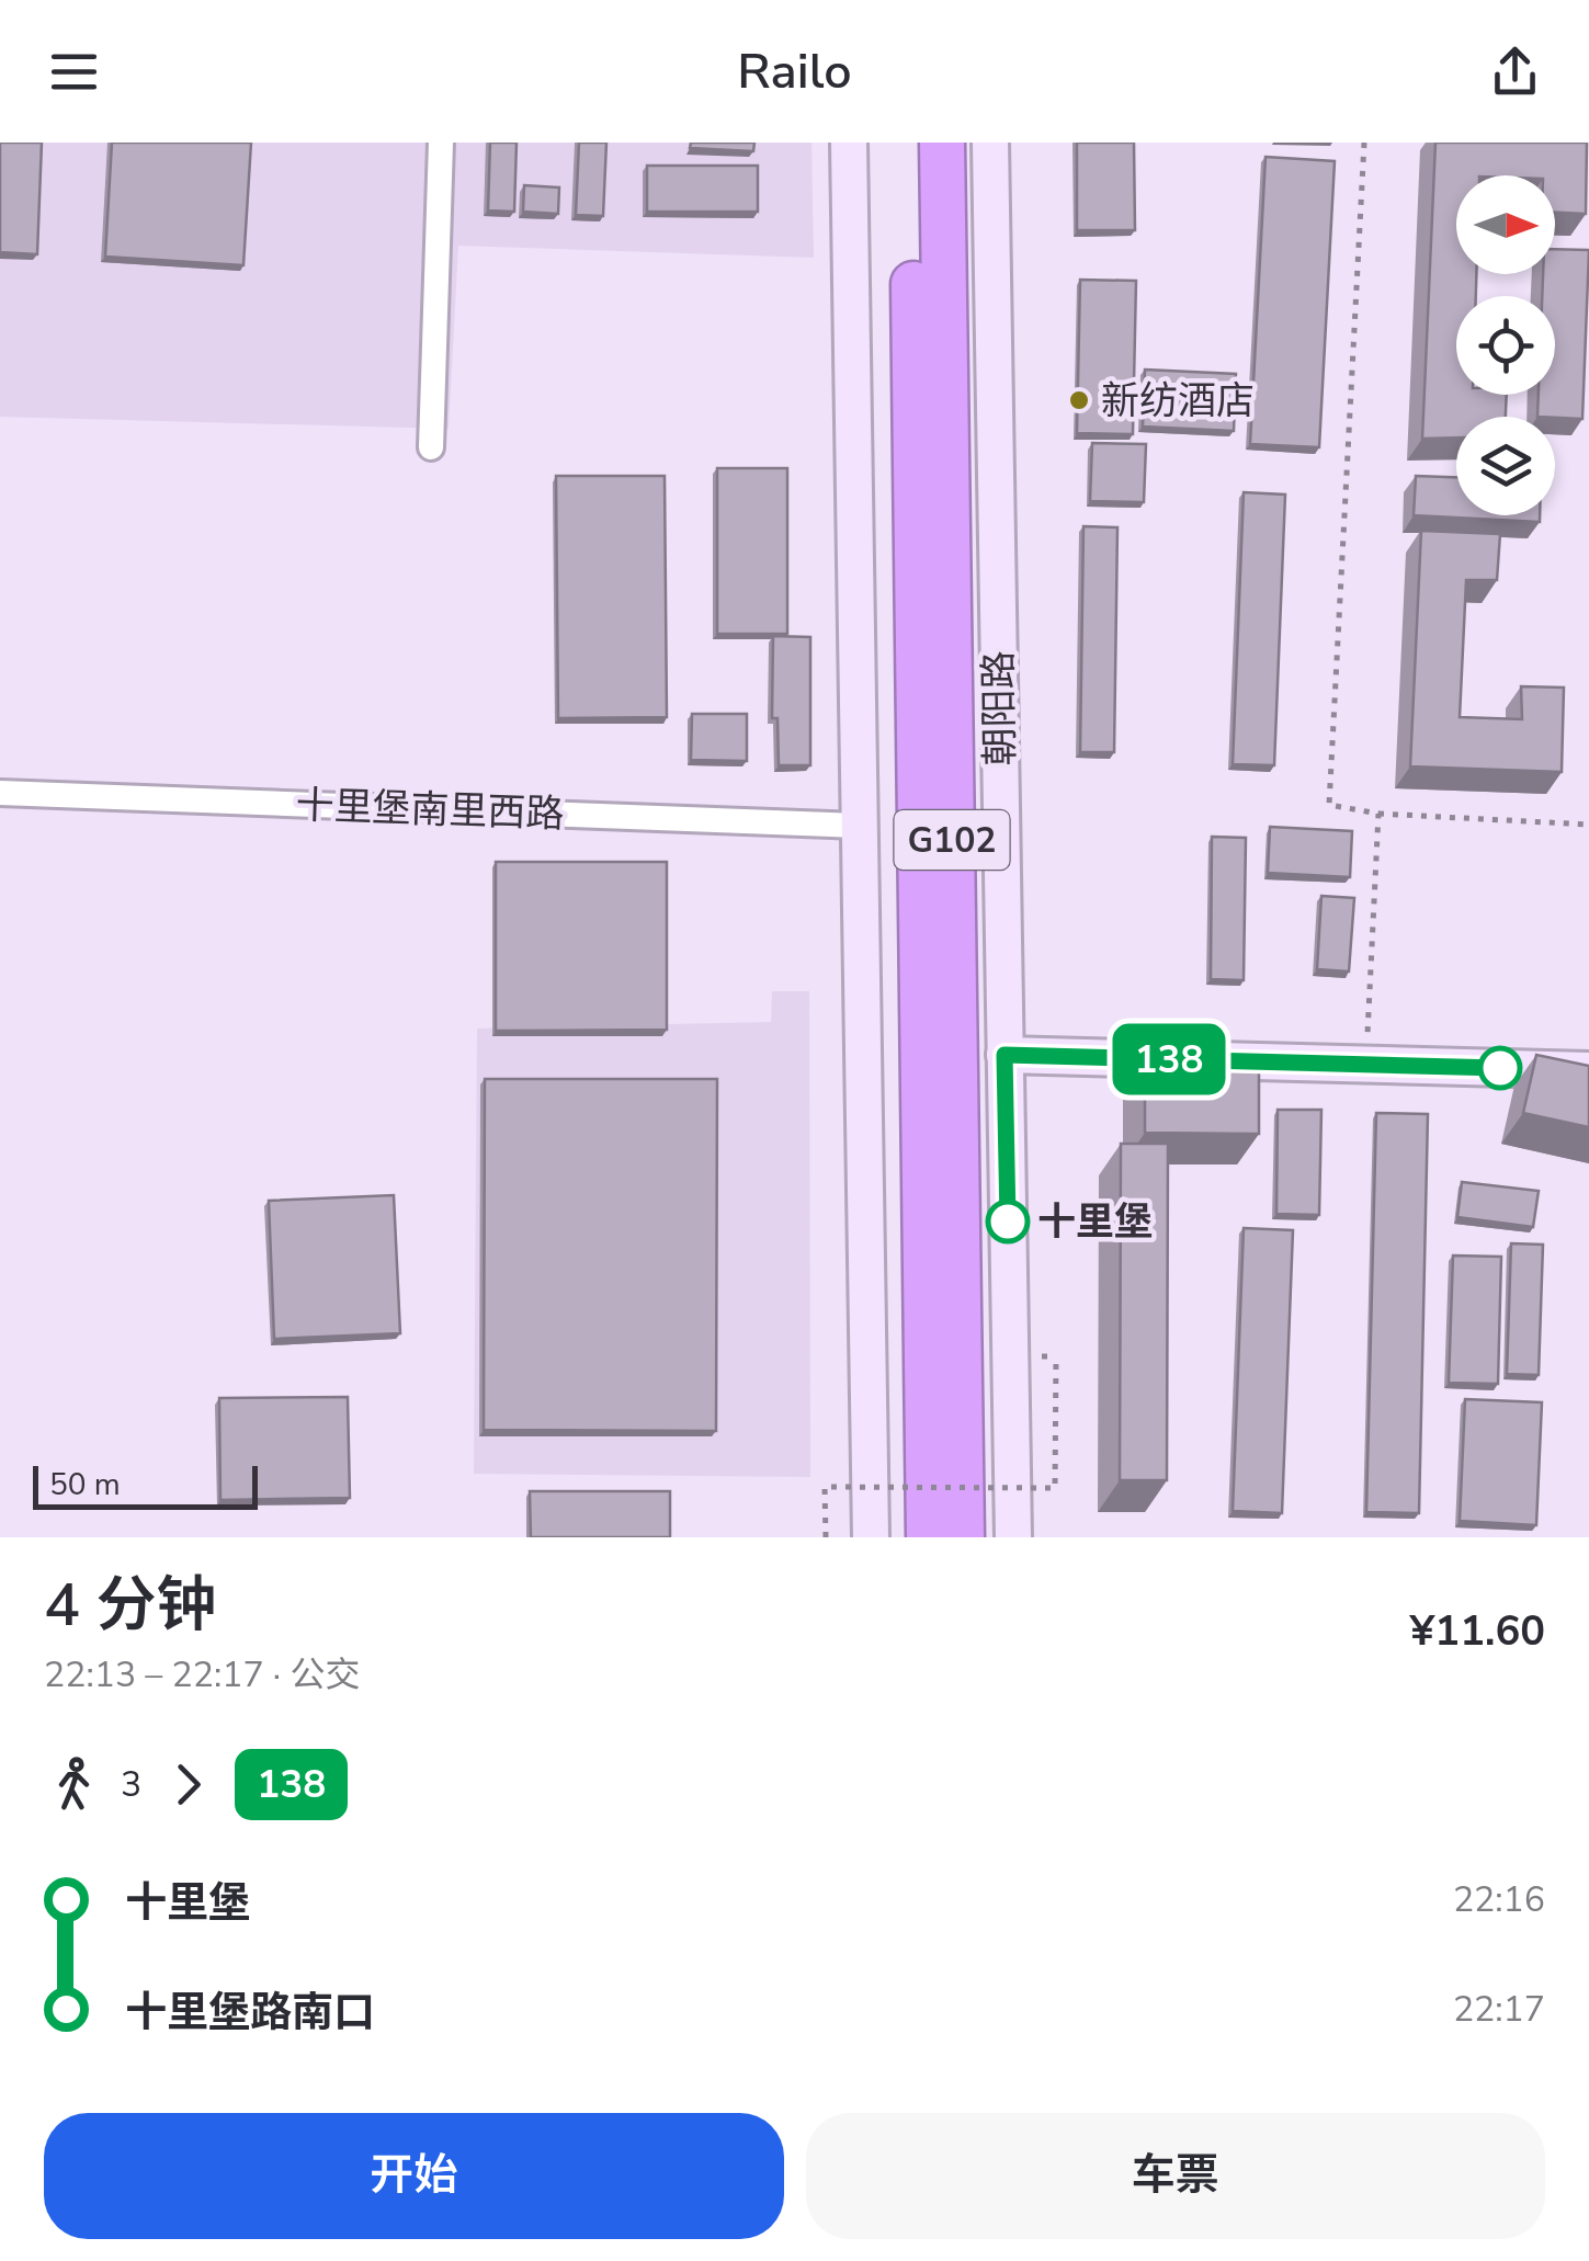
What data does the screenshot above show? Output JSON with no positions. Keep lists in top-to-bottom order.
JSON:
{
  "streets": {
    "highway": ["朝阳路", "G102"],
    "street": ["十里堡南里西路"]
  },
  "places": ["新纺酒店", "十里堡"],
  "lines": ["bus line 138"],
  "scale_bar": "50 m",
  "north": "right",
  "page": {
    "header": "Railo",
    "on_map": "138",
    "scale": "50 m",
    "heading": ["4 分钟", "22:13 – 22:17 · 公交", "¥11.60"],
    "legs": ["3", "138"],
    "list": [
      {
        "name": "十里堡",
        "value": "22:16"
      },
      {
        "name": "十里堡路南口",
        "value": "22:17"
      }
    ],
    "buttons": ["开始", "车票"]
  }
}
